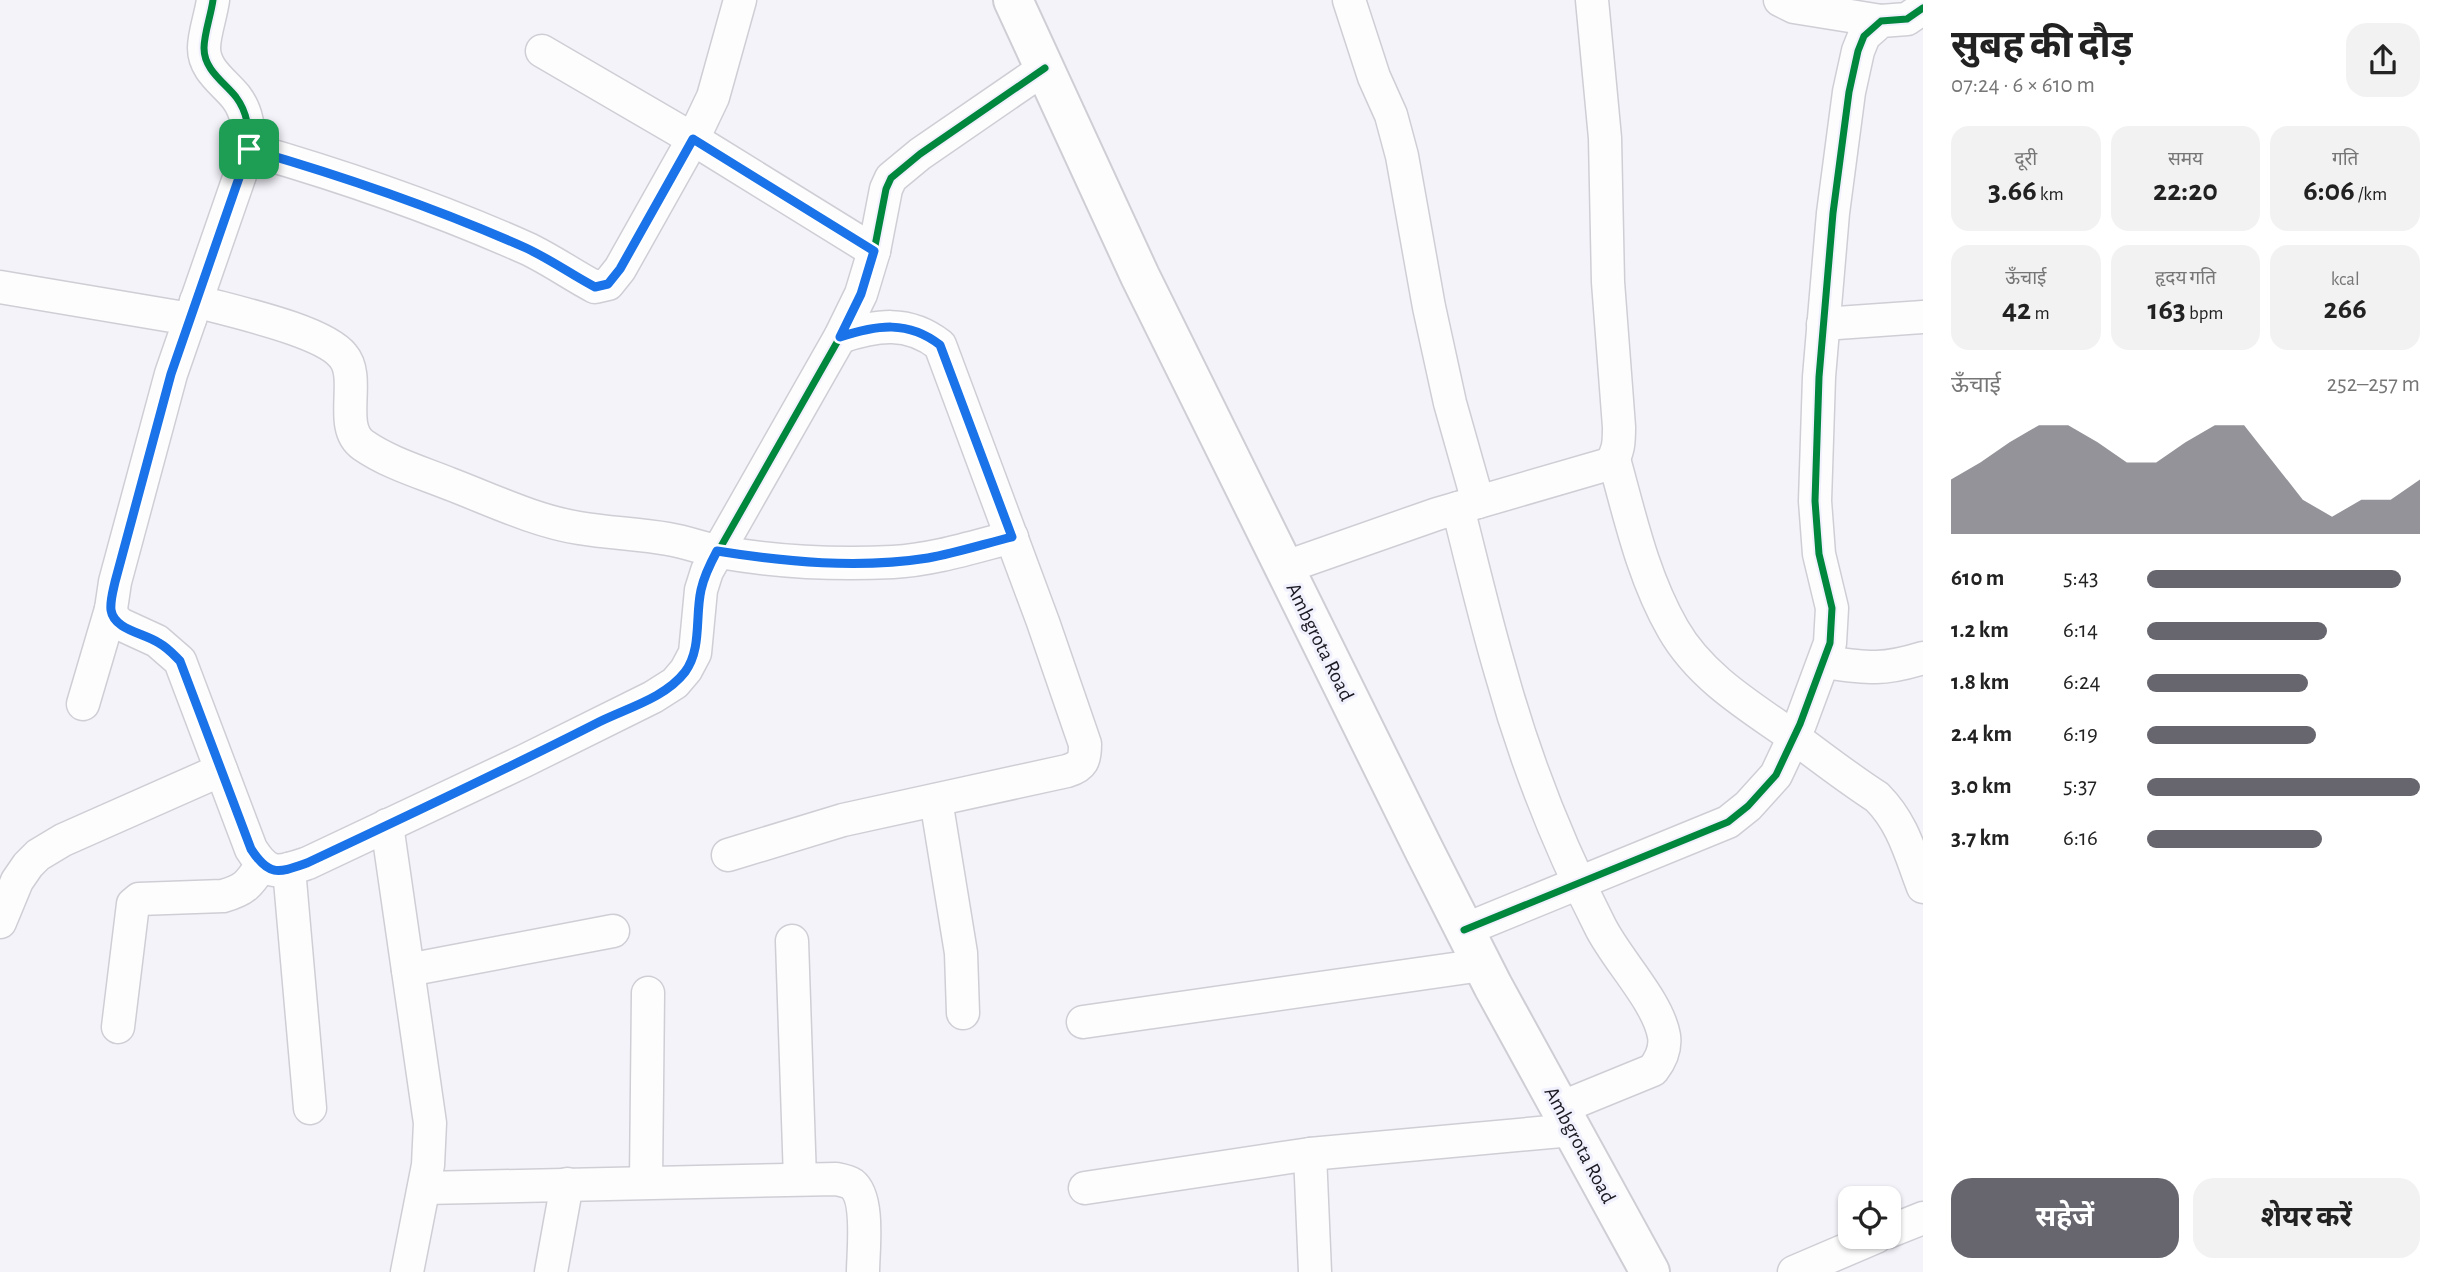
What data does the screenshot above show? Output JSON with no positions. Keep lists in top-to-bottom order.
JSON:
{
  "streets": {
    "main road": ["Ambgrota Road"]
  },
  "page": {
    "heading": ["सुबह की दौड़", "07:24 · 6 × 610 m"],
    "stats": [
      ["दूरी", "3.66 km"],
      ["समय", "22:20"],
      ["गति", "6:06 /km"],
      ["ऊँचाई", "42 m"],
      ["हृदय गति", "163 bpm"],
      ["kcal", "266"]
    ],
    "chart": ["ऊँचाई", "252–257 m"],
    "list": [
      {
        "name": "610 m",
        "note": "5:43"
      },
      {
        "name": "1.2 km",
        "note": "6:14"
      },
      {
        "name": "1.8 km",
        "note": "6:24"
      },
      {
        "name": "2.4 km",
        "note": "6:19"
      },
      {
        "name": "3.0 km",
        "note": "5:37"
      },
      {
        "name": "3.7 km",
        "note": "6:16"
      }
    ],
    "buttons": ["सहेजें", "शेयर करें"]
  }
}
